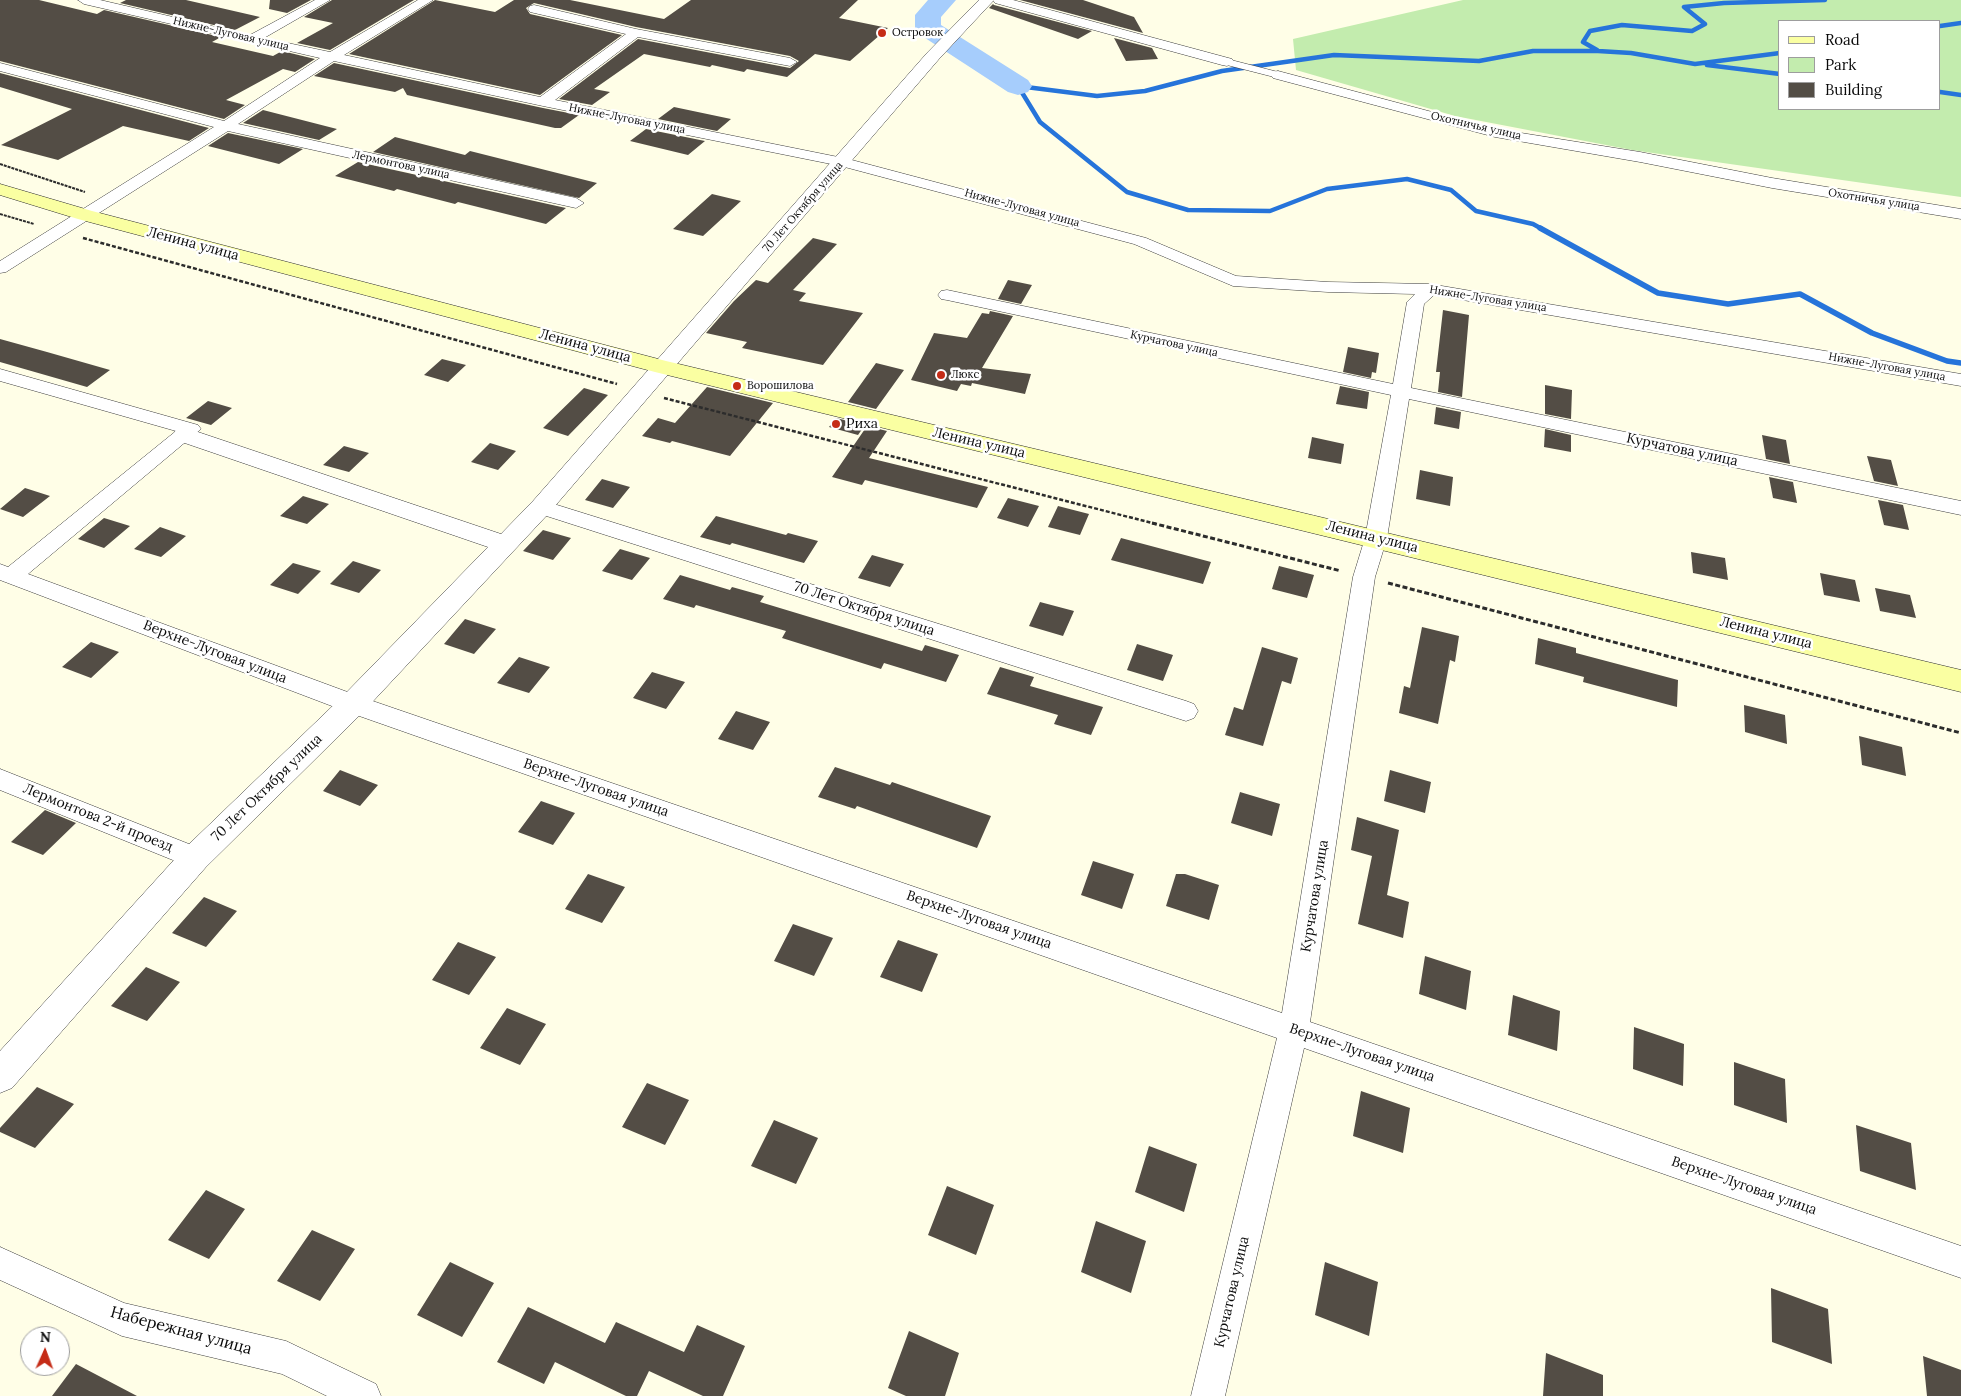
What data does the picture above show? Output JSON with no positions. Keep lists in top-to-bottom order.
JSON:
{
  "streets": {
    "main road": ["Ленина улица"],
    "street": [
      "Нижне-Луговая улица",
      "Охотничья улица",
      "Лермонтова улица",
      "70 Лет Октября улица",
      "Курчатова улица",
      "Верхне-Луговая улица",
      "Лермонтова 2-й проезд",
      "Набережная улица"
    ]
  },
  "crossings": [
    ["Нижне-Луговая улица", "70 Лет Октября улица"],
    ["Нижне-Луговая улица", "Курчатова улица"],
    ["70 Лет Октября улица", "Ленина улица"],
    ["70 Лет Октября улица", "Верхне-Луговая улица"],
    ["70 Лет Октября улица", "Лермонтова 2-й проезд"],
    ["Ленина улица", "Курчатова улица"],
    ["Курчатова улица", "Верхне-Луговая улица"]
  ],
  "places": [
    "Островок",
    "Люкс",
    "Ворошилова",
    "Риха"
  ],
  "legend": ["Road", "Park", "Building"],
  "north": "top"
}
